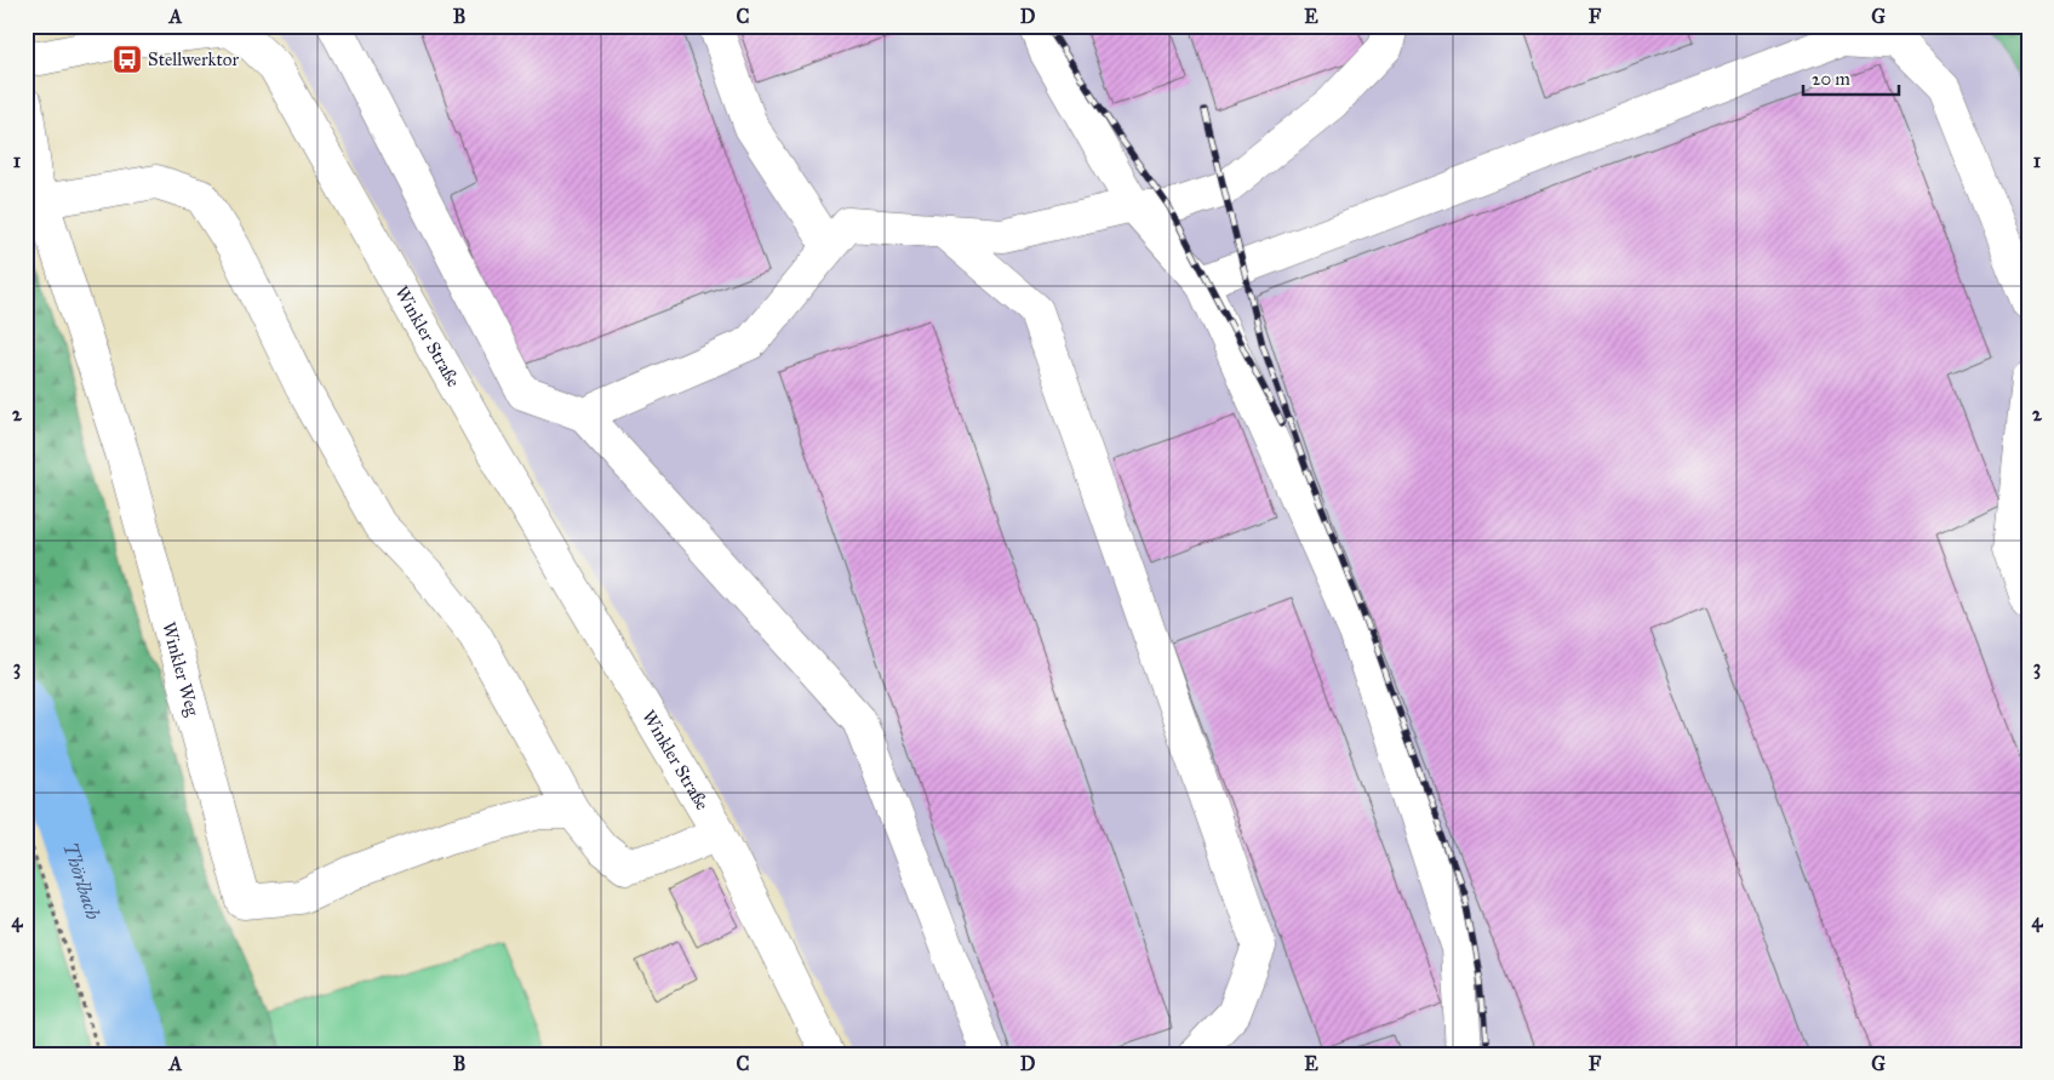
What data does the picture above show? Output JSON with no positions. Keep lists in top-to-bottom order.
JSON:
{
  "streets": {
    "street": ["Winkler Straße", "Winkler Weg"]
  },
  "crossings": [
    ["Winkler Straße", "Winkler Weg"]
  ],
  "water": ["Thörlbach"],
  "places": {
    "bus stop": ["Stellwerktor"]
  },
  "scale_bar": "20 m",
  "grid": {
    "columns": [
      "A",
      "B",
      "C",
      "D",
      "E",
      "F",
      "G"
    ],
    "rows": [
      "1",
      "2",
      "3",
      "4"
    ]
  }
}
